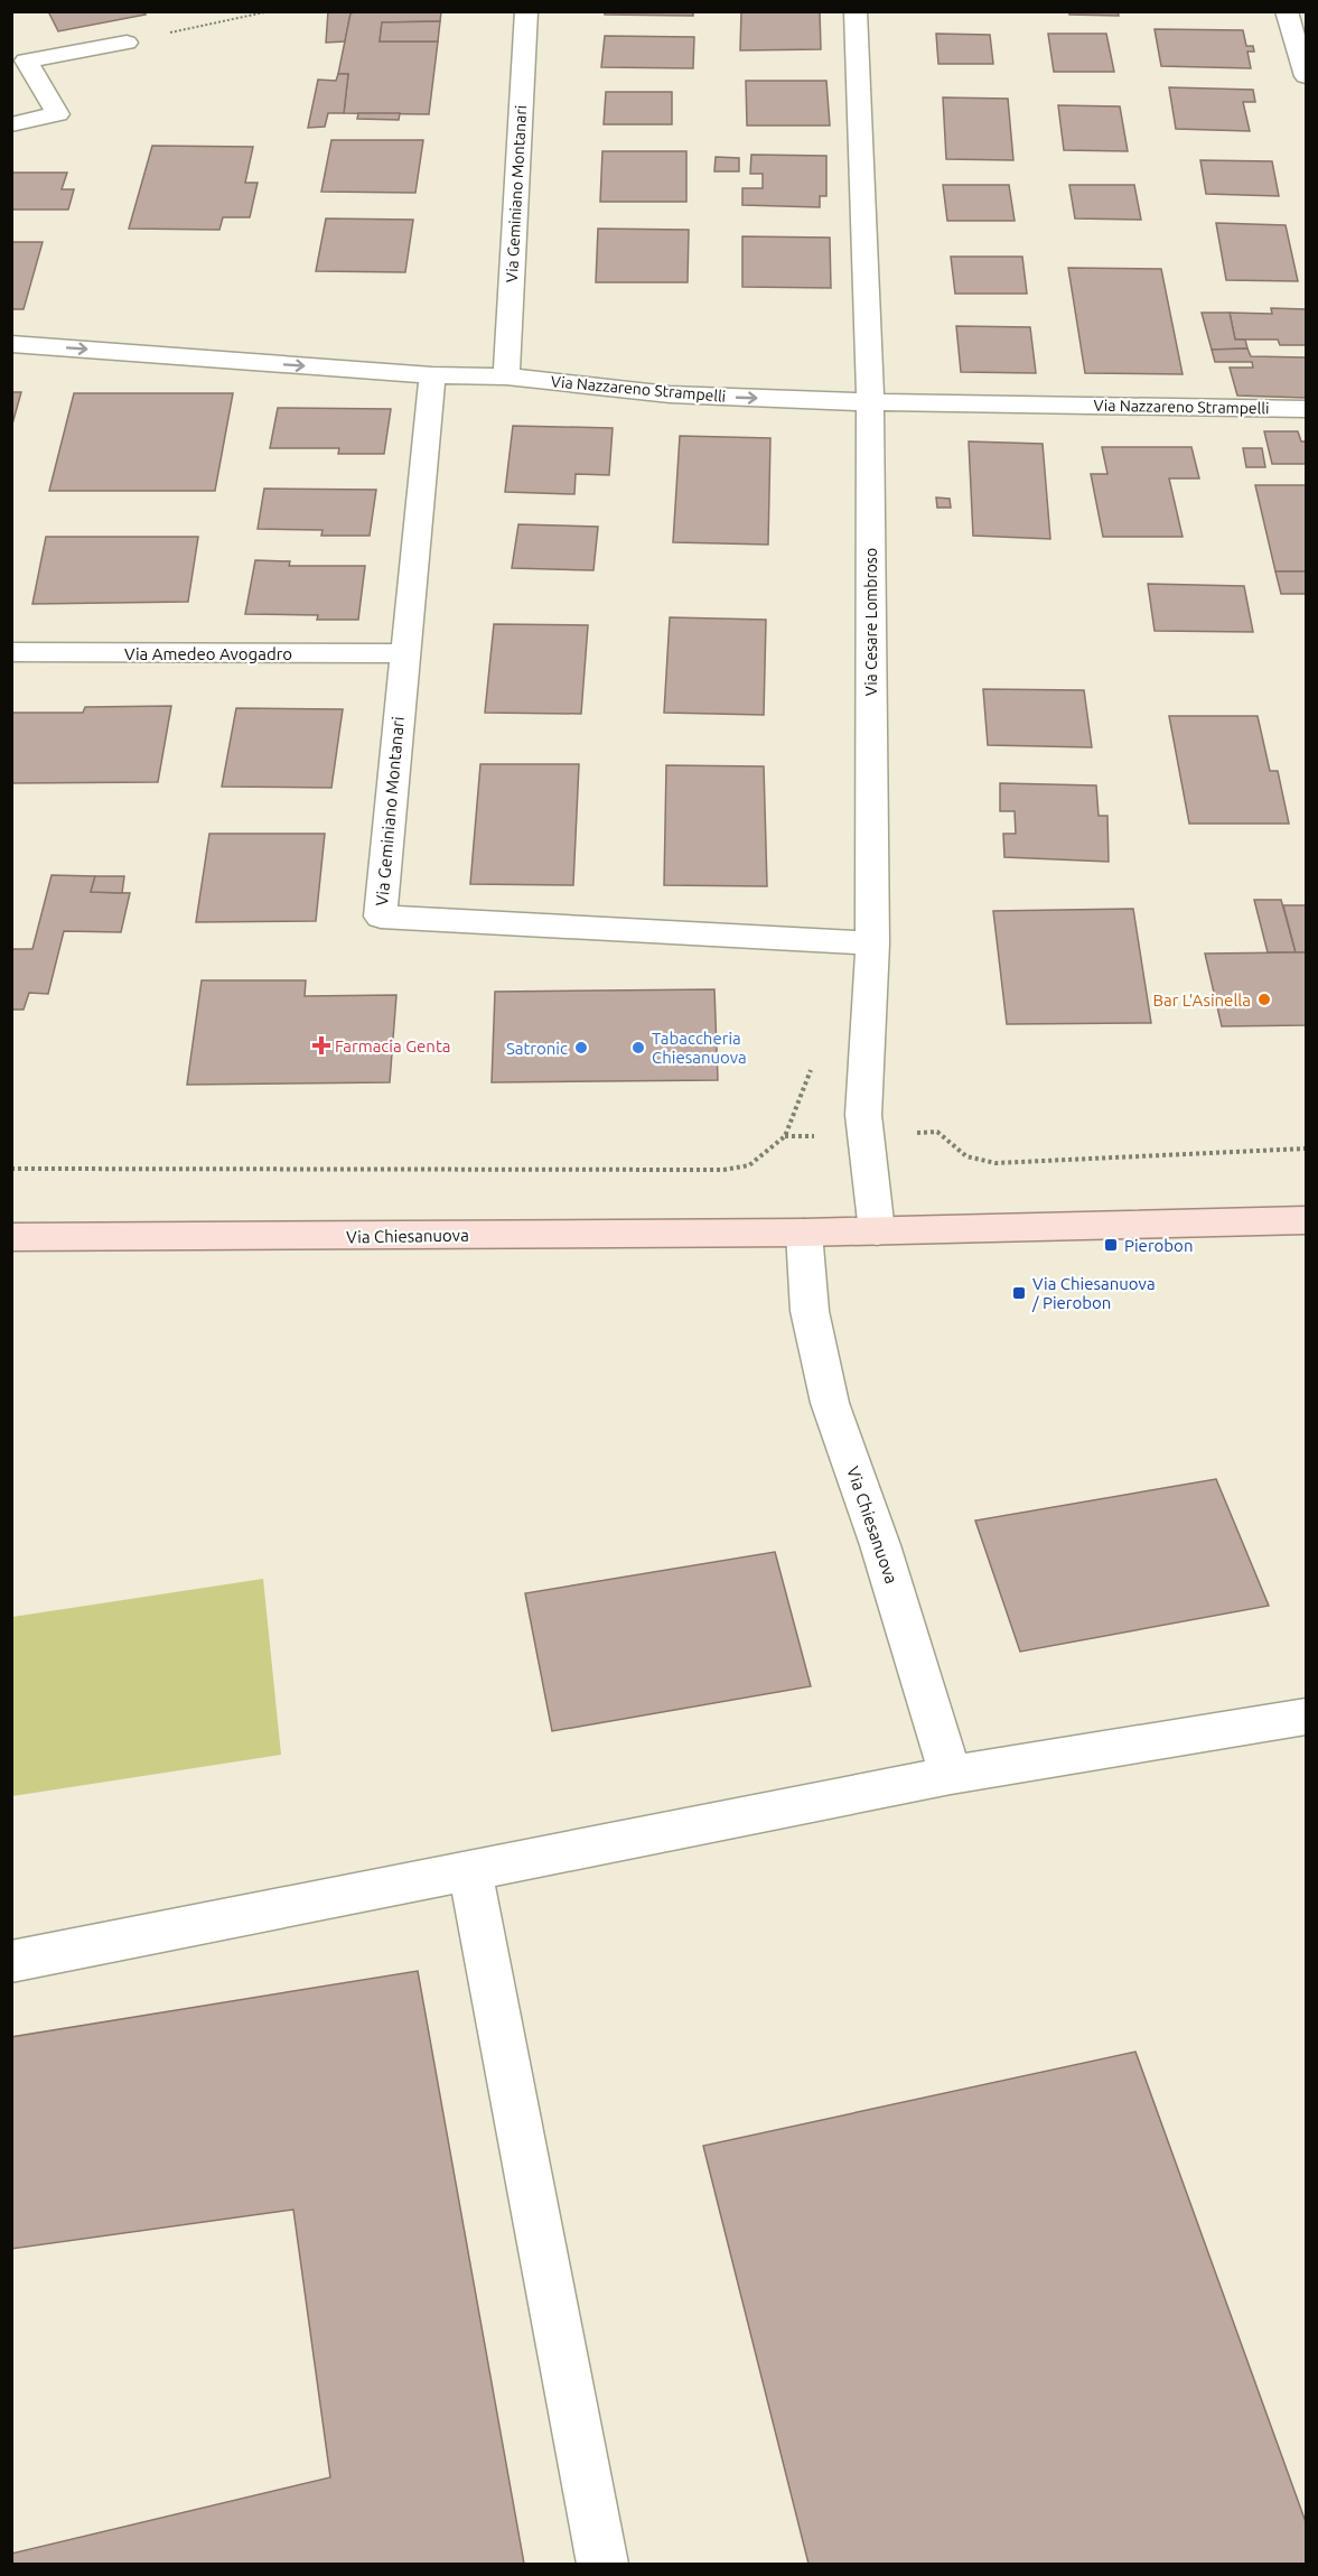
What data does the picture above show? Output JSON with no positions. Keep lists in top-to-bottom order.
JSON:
{
  "streets": {
    "main road": ["Via Chiesanuova"],
    "street": [
      "Via Geminiano Montanari",
      "Via Nazzareno Strampelli",
      "Via Cesare Lombroso",
      "Via Amedeo Avogadro"
    ]
  },
  "crossings": [
    ["Via Geminiano Montanari", "Via Nazzareno Strampelli"],
    ["Via Geminiano Montanari", "Via Cesare Lombroso"],
    ["Via Geminiano Montanari", "Via Amedeo Avogadro"],
    ["Via Nazzareno Strampelli", "Via Cesare Lombroso"],
    ["Via Cesare Lombroso", "Via Chiesanuova"]
  ],
  "one_way": ["Via Nazzareno Strampelli"],
  "places": {
    "other": ["Bar L'Asinella", "Satronic", "Tabaccheria Chiesanuova"],
    "health": ["Farmacia Genta"],
    "transit": ["Pierobon", "Via Chiesanuova / Pierobon"]
  }
}
